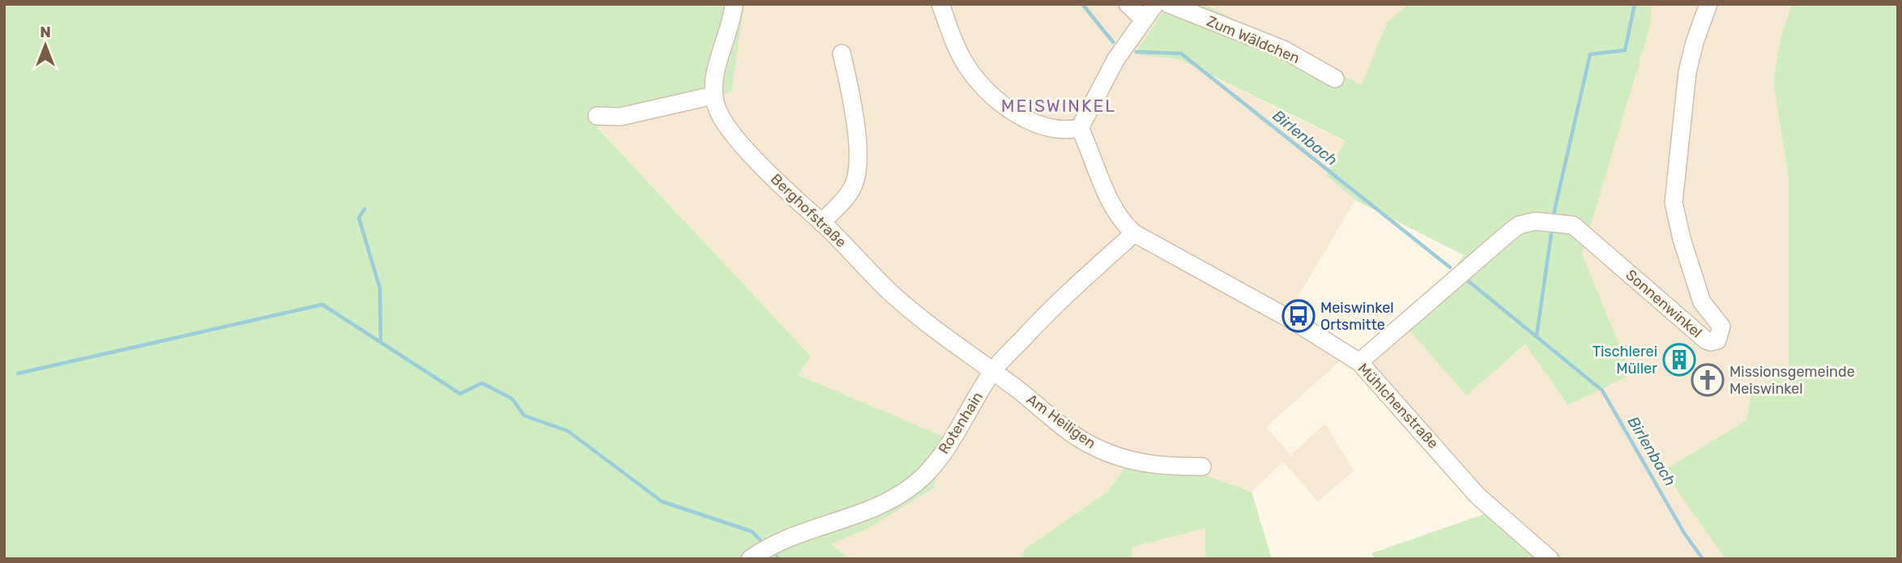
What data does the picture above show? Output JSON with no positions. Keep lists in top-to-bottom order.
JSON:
{
  "streets": {
    "street": [
      "Zum Wäldchen",
      "Berghofstraße",
      "Sonnenwinkel",
      "Mühlchenstraße",
      "Am Heiligen",
      "Rotenhain"
    ]
  },
  "crossings": [
    ["Berghofstraße", "Am Heiligen"],
    ["Berghofstraße", "Rotenhain"],
    ["Sonnenwinkel", "Mühlchenstraße"],
    ["Mühlchenstraße", "Rotenhain"],
    ["Am Heiligen", "Rotenhain"]
  ],
  "districts": ["MEISWINKEL"],
  "water": ["Birlenbach"],
  "places": {
    "bus stop": ["Meiswinkel Ortsmitte"],
    "building": ["Tischlerei Müller"],
    "church": ["Missionsgemeinde Meiswinkel"]
  },
  "north": "top"
}
